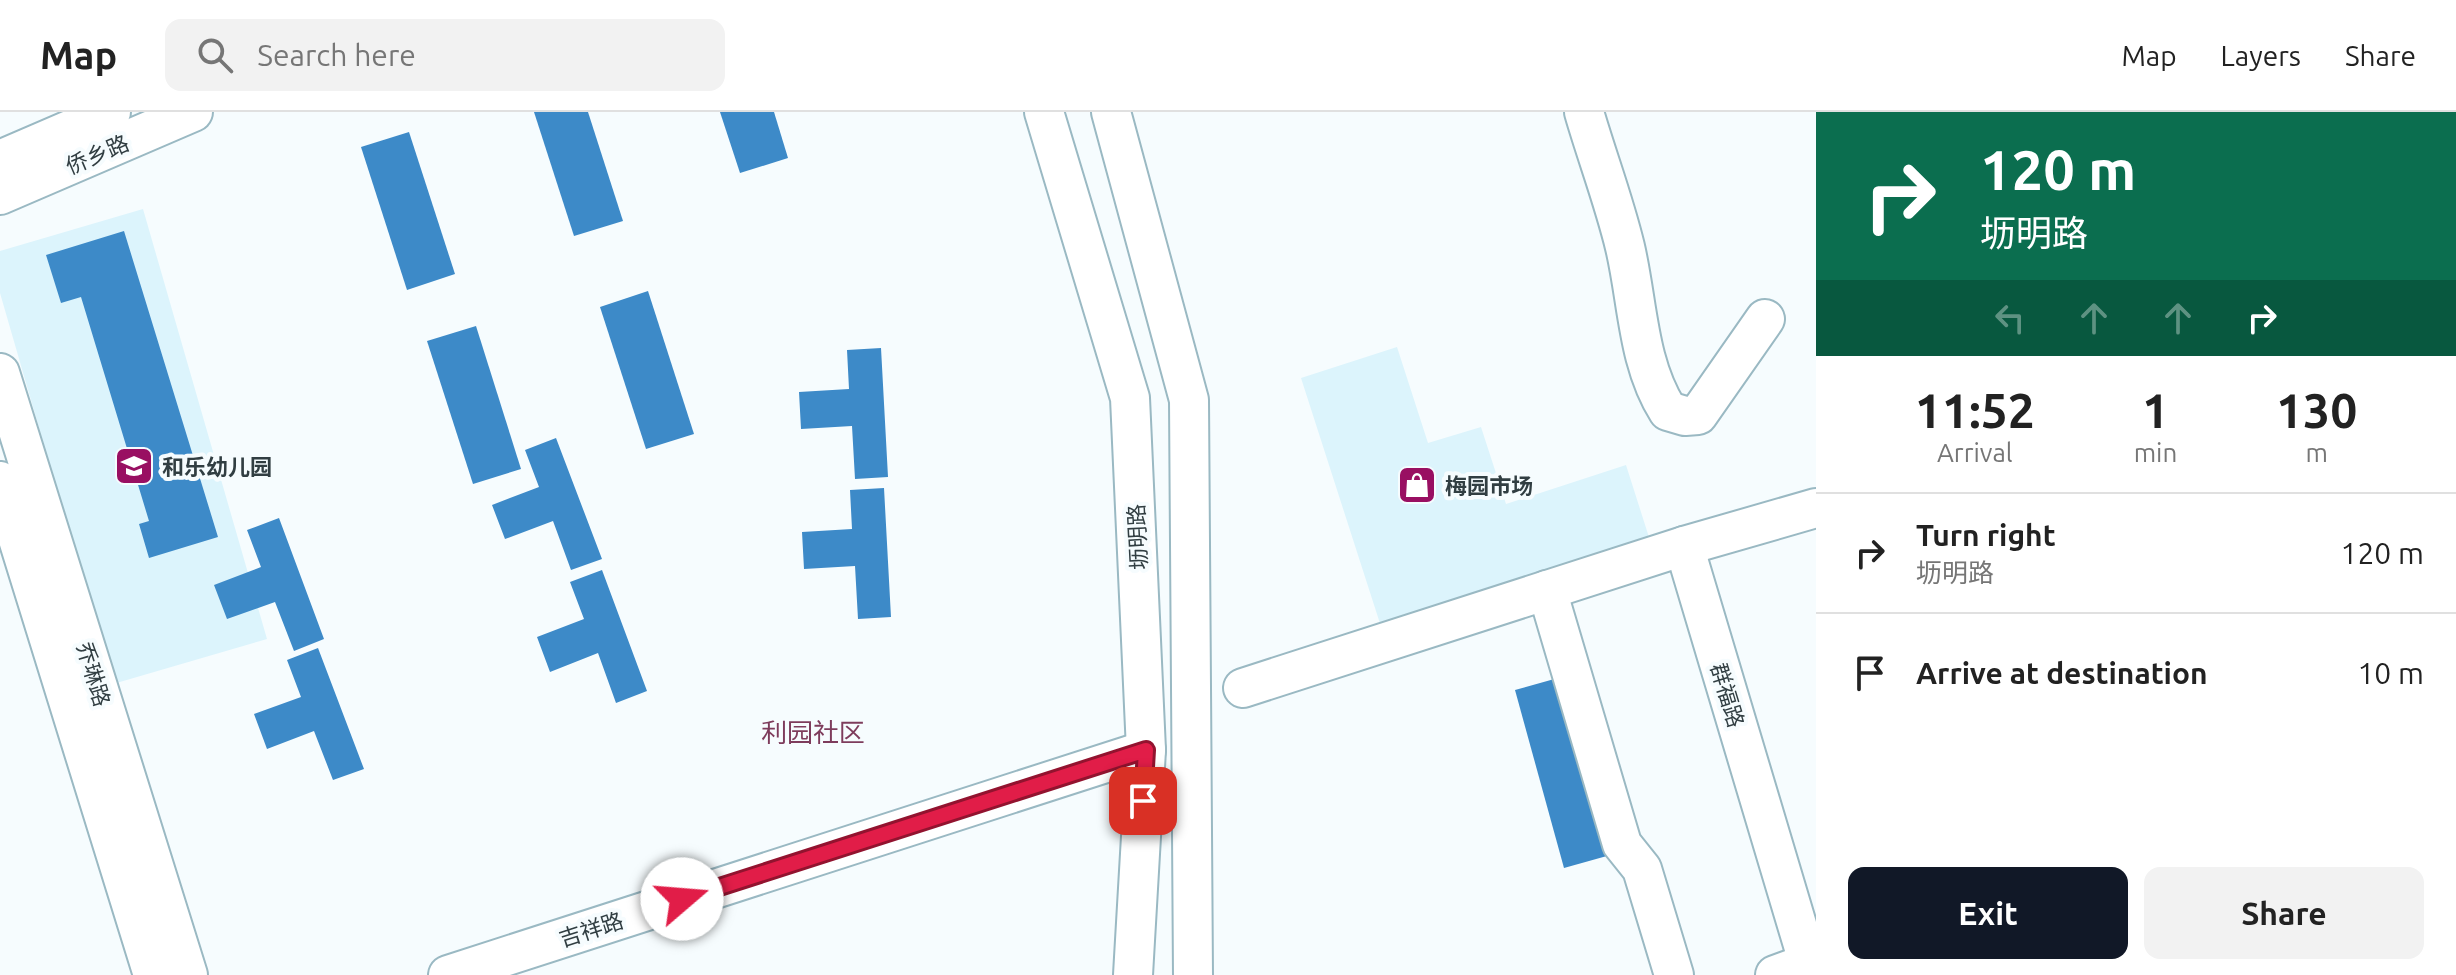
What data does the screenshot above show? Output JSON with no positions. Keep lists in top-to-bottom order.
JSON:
{
  "streets": {
    "street": [
      "侨乡路",
      "坜明路",
      "乔琳路",
      "群福路",
      "吉祥路"
    ]
  },
  "crossings": [
    ["坜明路", "吉祥路"]
  ],
  "districts": ["利园社区"],
  "places": {
    "school or university": ["和乐幼儿园"],
    "shop": ["梅园市场"]
  },
  "page": {
    "header": "Map",
    "search": "Search here",
    "nav": ["Map", "Layers", "Share"],
    "turn": ["120 m", "坜明路"],
    "eta": [
      "11:52",
      "Arrival",
      "1",
      "min",
      "130",
      "m"
    ],
    "list": [
      {
        "name": "Turn right",
        "note": "坜明路",
        "value": "120 m"
      },
      {
        "name": "Arrive at destination",
        "value": "10 m"
      }
    ],
    "buttons": ["Exit", "Share"]
  }
}
